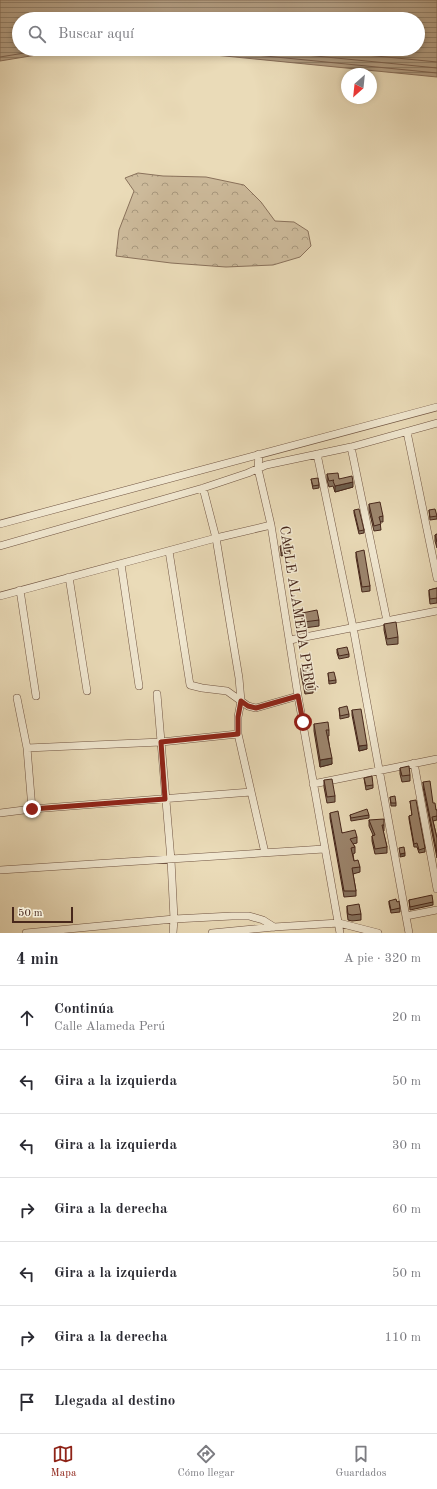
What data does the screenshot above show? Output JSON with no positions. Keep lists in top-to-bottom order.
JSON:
{
  "streets": {
    "street": ["CALLE ALAMEDA PERÚ"]
  },
  "scale_bar": "50 m",
  "north": "bottom left",
  "page": {
    "search": "Buscar aquí",
    "scale": "50 m",
    "heading": ["4 min", "A pie · 320 m"],
    "list": [
      ["Continúa", "Calle Alameda Perú", "20 m"],
      ["Gira a la izquierda", "50 m"],
      ["Gira a la izquierda", "30 m"],
      ["Gira a la derecha", "60 m"],
      ["Gira a la izquierda", "50 m"],
      ["Gira a la derecha", "110 m"],
      "Llegada al destino"
    ],
    "nav": ["Mapa", "Cómo llegar", "Guardados"]
  }
}
